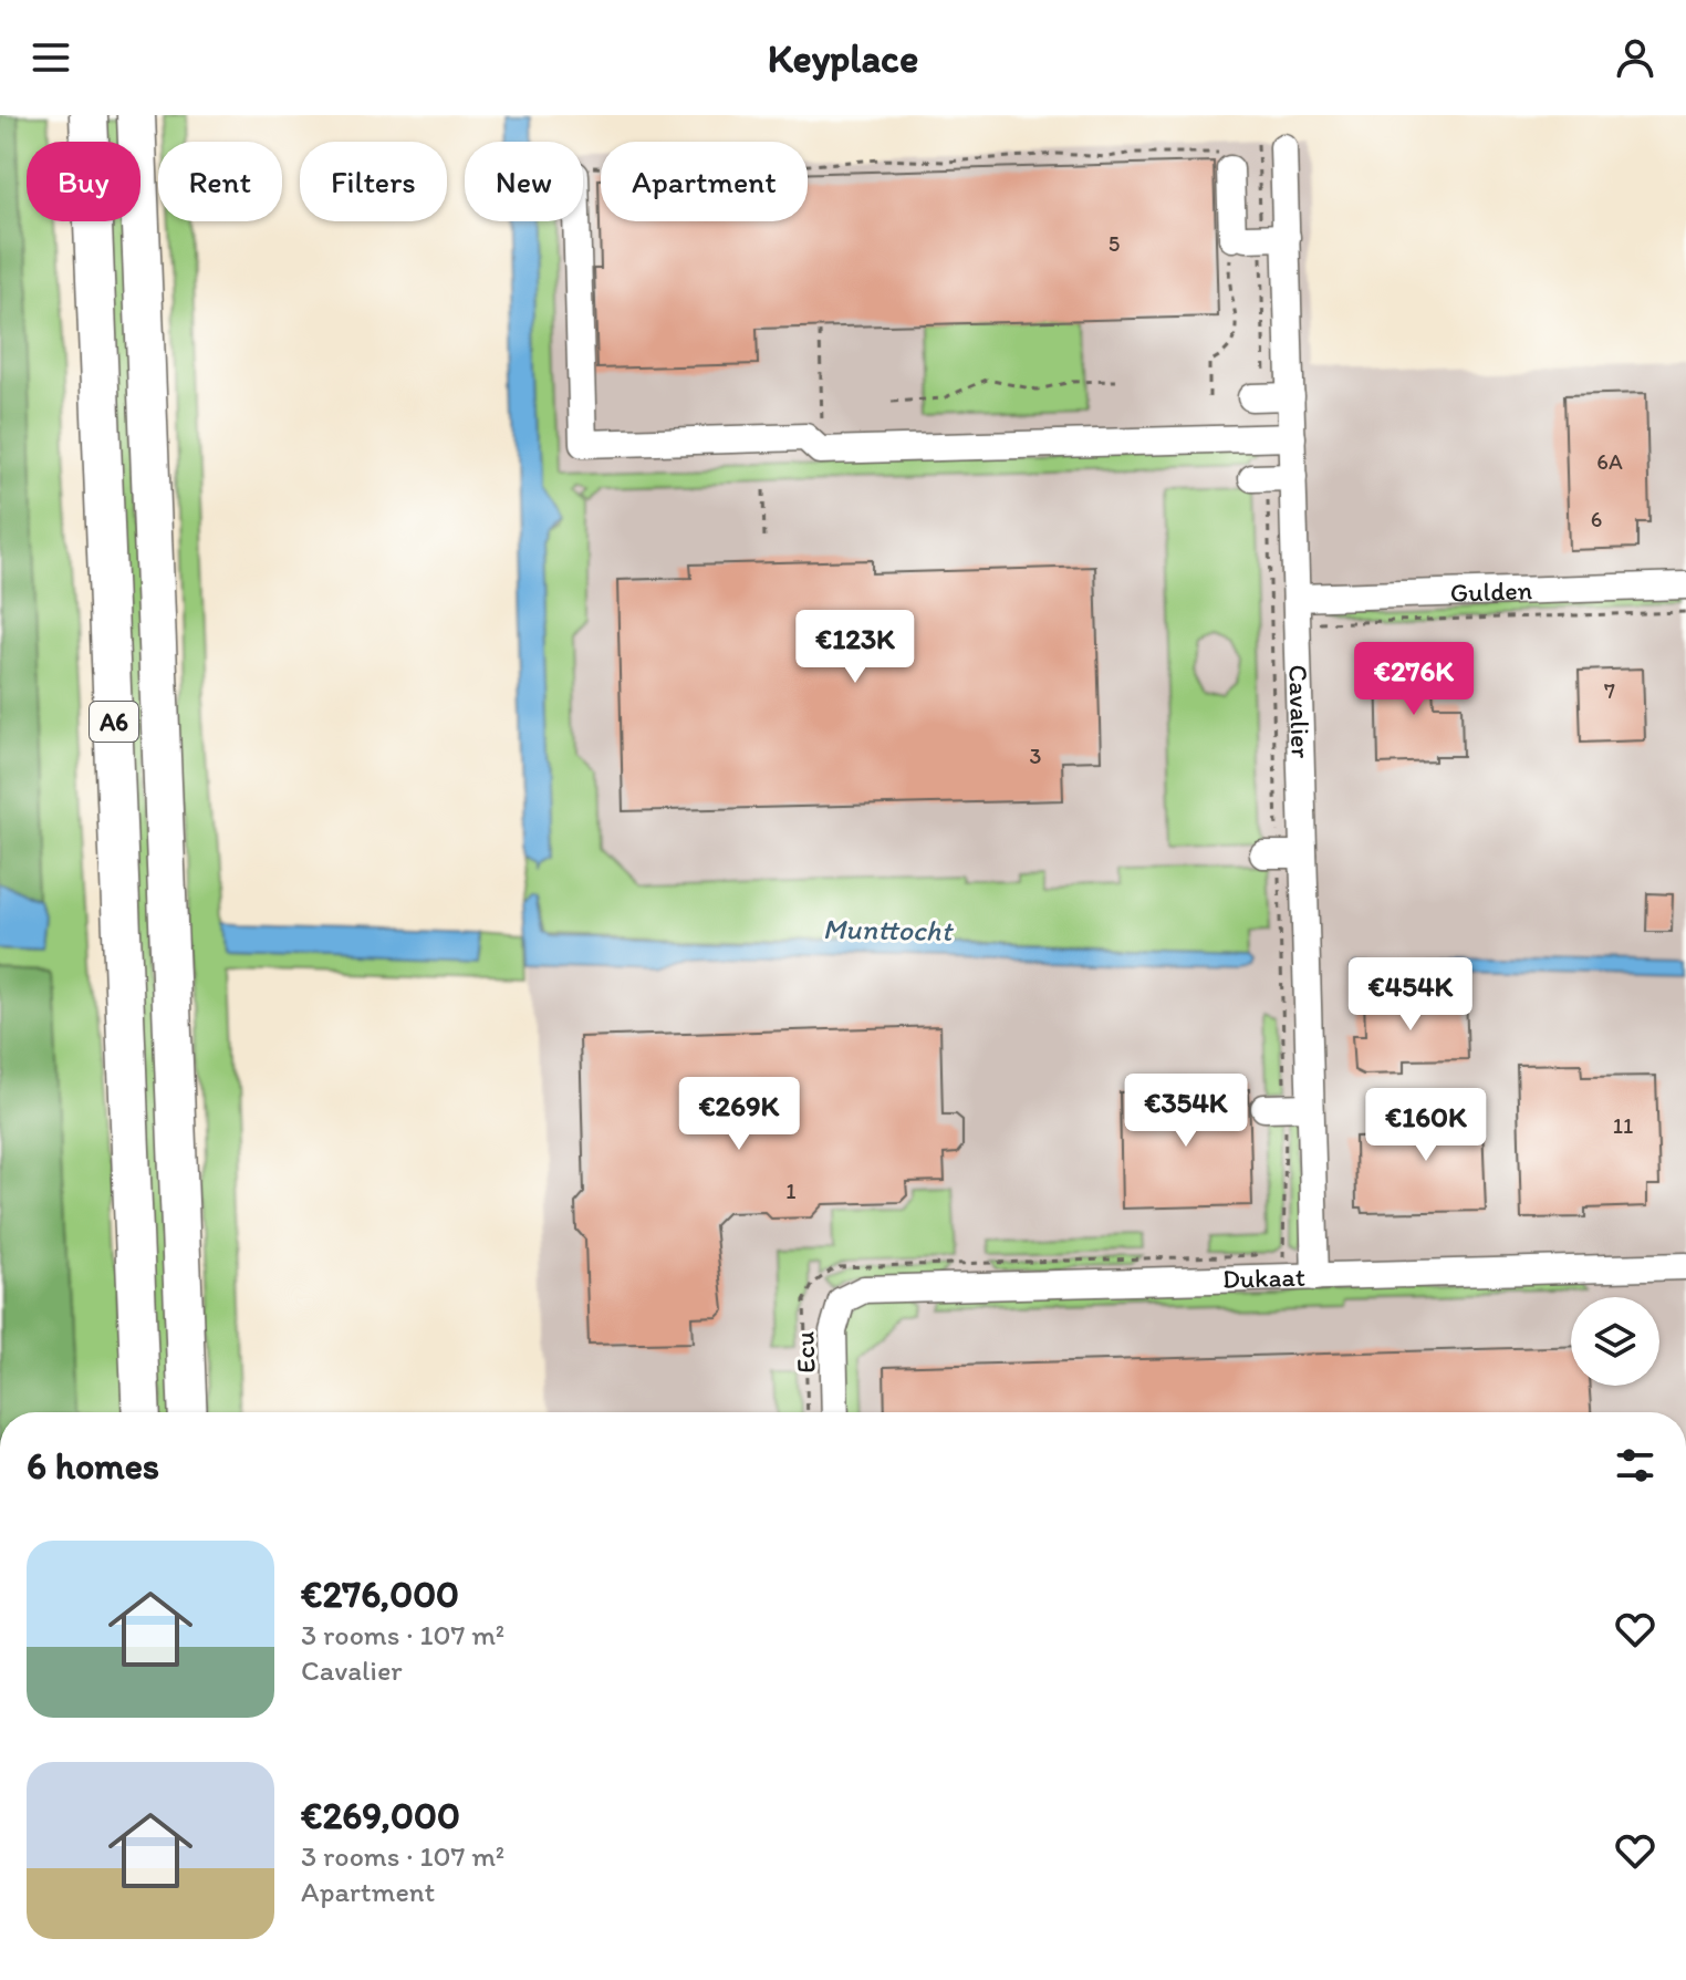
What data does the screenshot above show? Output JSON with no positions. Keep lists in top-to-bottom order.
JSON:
{
  "streets": {
    "highway": ["A6"],
    "street": [
      "Gulden",
      "Cavalier",
      "Dukaat",
      "Ecu"
    ]
  },
  "crossings": [
    ["Gulden", "Cavalier"],
    ["Cavalier", "Dukaat"],
    ["Dukaat", "Ecu"]
  ],
  "water": ["Munttocht"],
  "house_numbers": [
    "5",
    "6A",
    "6",
    "7",
    "3",
    "11",
    "1"
  ],
  "page": {
    "header": "Keyplace",
    "chip": [
      "Buy",
      "Rent",
      "Filters",
      "New",
      "Apartment"
    ],
    "price": [
      "€123K",
      "€276K",
      "€454K",
      "€354K",
      "€269K",
      "€160K"
    ],
    "heading": "6 homes",
    "list": [
      {
        "name": "€276,000",
        "note": "3 rooms · 107 m² · Cavalier"
      },
      {
        "name": "€269,000",
        "note": "3 rooms · 107 m² · Apartment"
      }
    ]
  }
}
